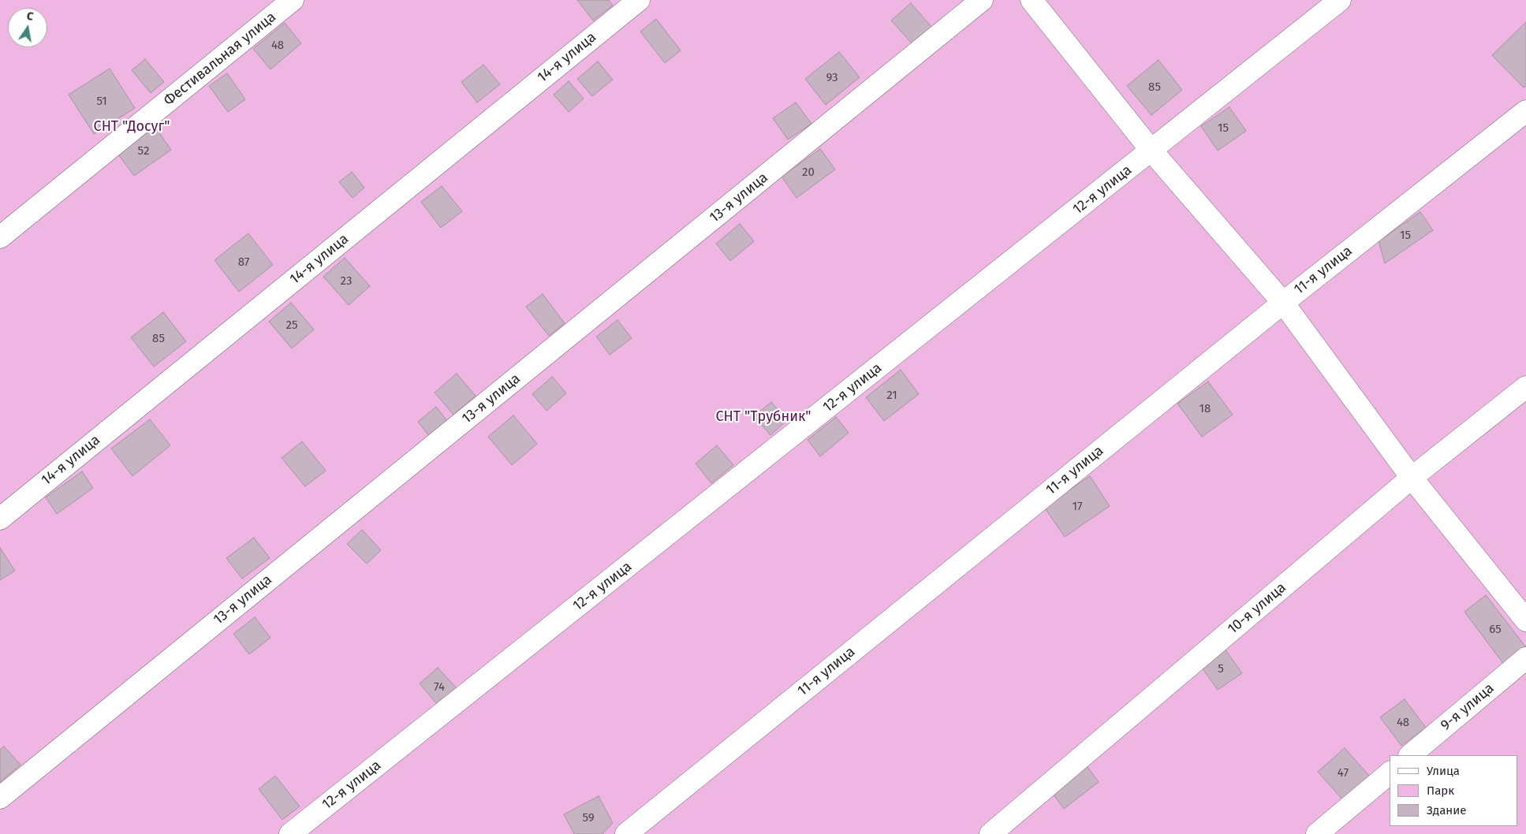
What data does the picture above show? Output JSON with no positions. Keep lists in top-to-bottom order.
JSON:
{
  "streets": {
    "lane": [
      "14-я улица",
      "Фестивальная улица",
      "12-я улица",
      "13-я улица",
      "11-я улица",
      "10-я улица",
      "9-я улица"
    ]
  },
  "parks": ["СНТ \"Досуг\"", "СНТ \"Трубник\""],
  "house_numbers": [
    "48",
    "93",
    "85",
    "51",
    "15",
    "52",
    "20",
    "15",
    "87",
    "23",
    "25",
    "85",
    "21",
    "18",
    "17",
    "65",
    "5",
    "74",
    "48",
    "47",
    "59"
  ],
  "legend": ["Улица", "Парк", "Здание"],
  "north": "top"
}
